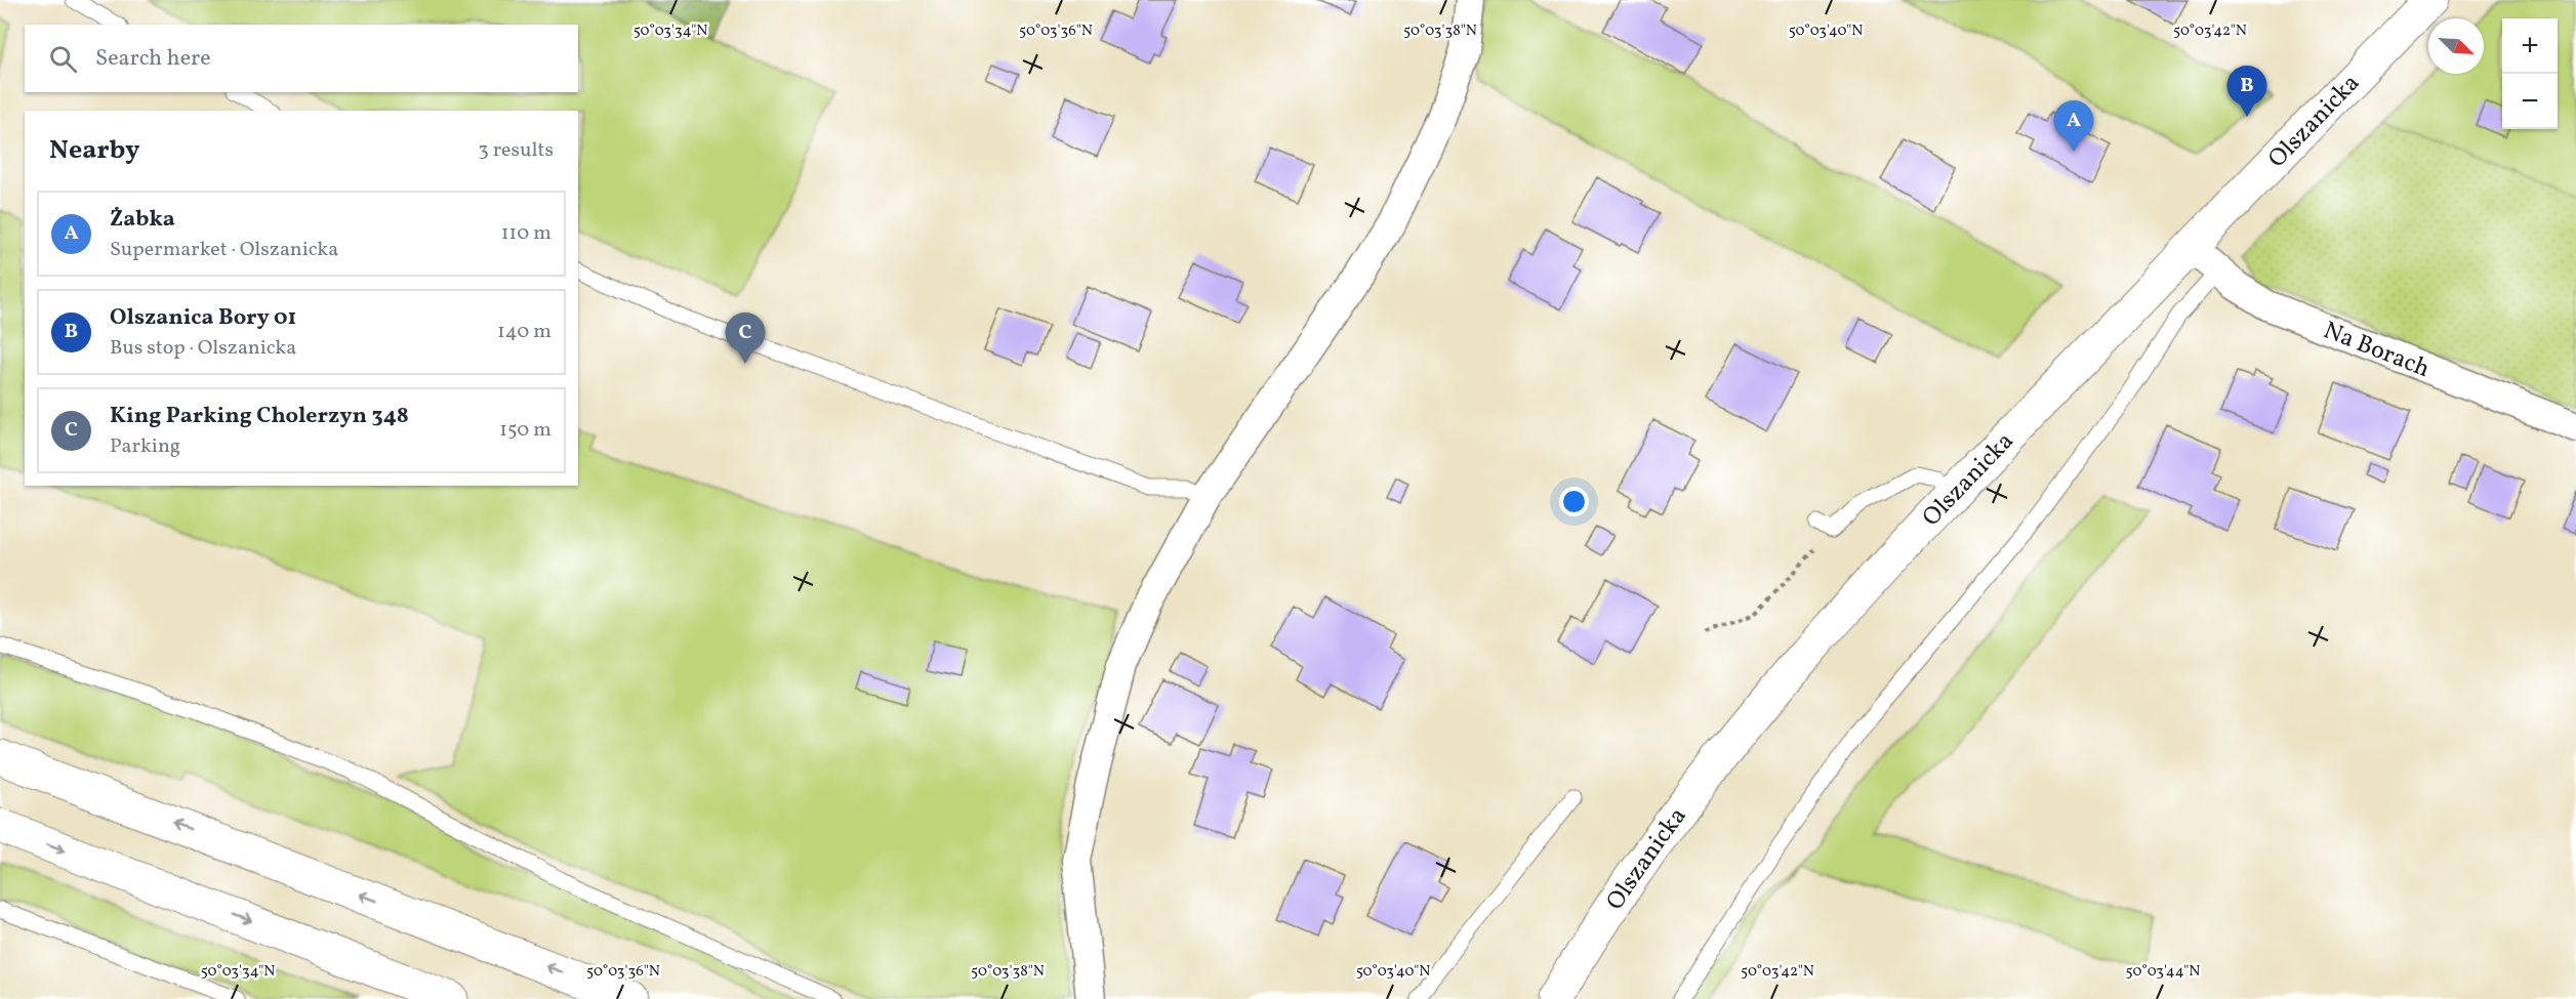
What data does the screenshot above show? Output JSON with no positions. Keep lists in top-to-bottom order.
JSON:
{
  "streets": {
    "main road": ["Olszanicka"],
    "street": ["Na Borach"]
  },
  "crossings": [
    ["Olszanicka", "Na Borach"]
  ],
  "north": "bottom right",
  "page": {
    "map_buttons": ["+", "−"],
    "search": "Search here",
    "pins": ["B", "A", "C"],
    "heading": ["Nearby", "3 results"],
    "list": [
      {
        "mark": "A",
        "name": "Żabka",
        "note": "Supermarket · Olszanicka",
        "value": "110 m"
      },
      {
        "mark": "B",
        "name": "Olszanica Bory 01",
        "note": "Bus stop · Olszanicka",
        "value": "140 m"
      },
      {
        "mark": "C",
        "name": "King Parking Cholerzyn 348",
        "note": "Parking",
        "value": "150 m"
      }
    ]
  },
  "coordinates": [
    "50°03'34\"N",
    "50°03'36\"N",
    "50°03'38\"N",
    "50°03'40\"N",
    "50°03'42\"N",
    "50°03'44\"N"
  ]
}
